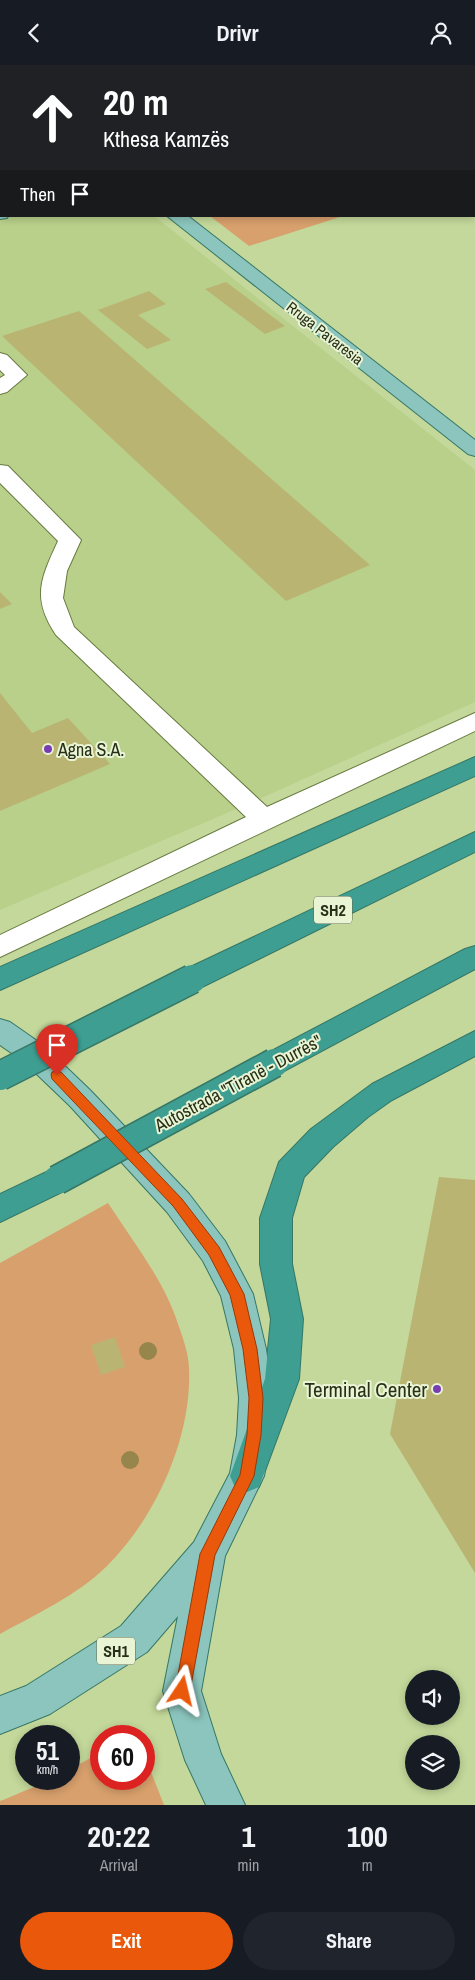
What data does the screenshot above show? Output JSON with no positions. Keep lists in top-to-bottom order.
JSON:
{
  "streets": {
    "highway": ["SH2", "Autostrada \"Tiranë - Durrës\""],
    "main road": ["Rruga Pavaresia", "SH1"]
  },
  "places": ["Agna S.A.", "Terminal Center"],
  "page": {
    "header": "Drivr",
    "turn": ["20 m", "Kthesa Kamzës"],
    "then": "Then",
    "speed": "51 km/h",
    "limit": "60",
    "eta": [
      "20:22",
      "Arrival",
      "1",
      "min",
      "100",
      "m"
    ],
    "buttons": ["Exit", "Share"]
  }
}
